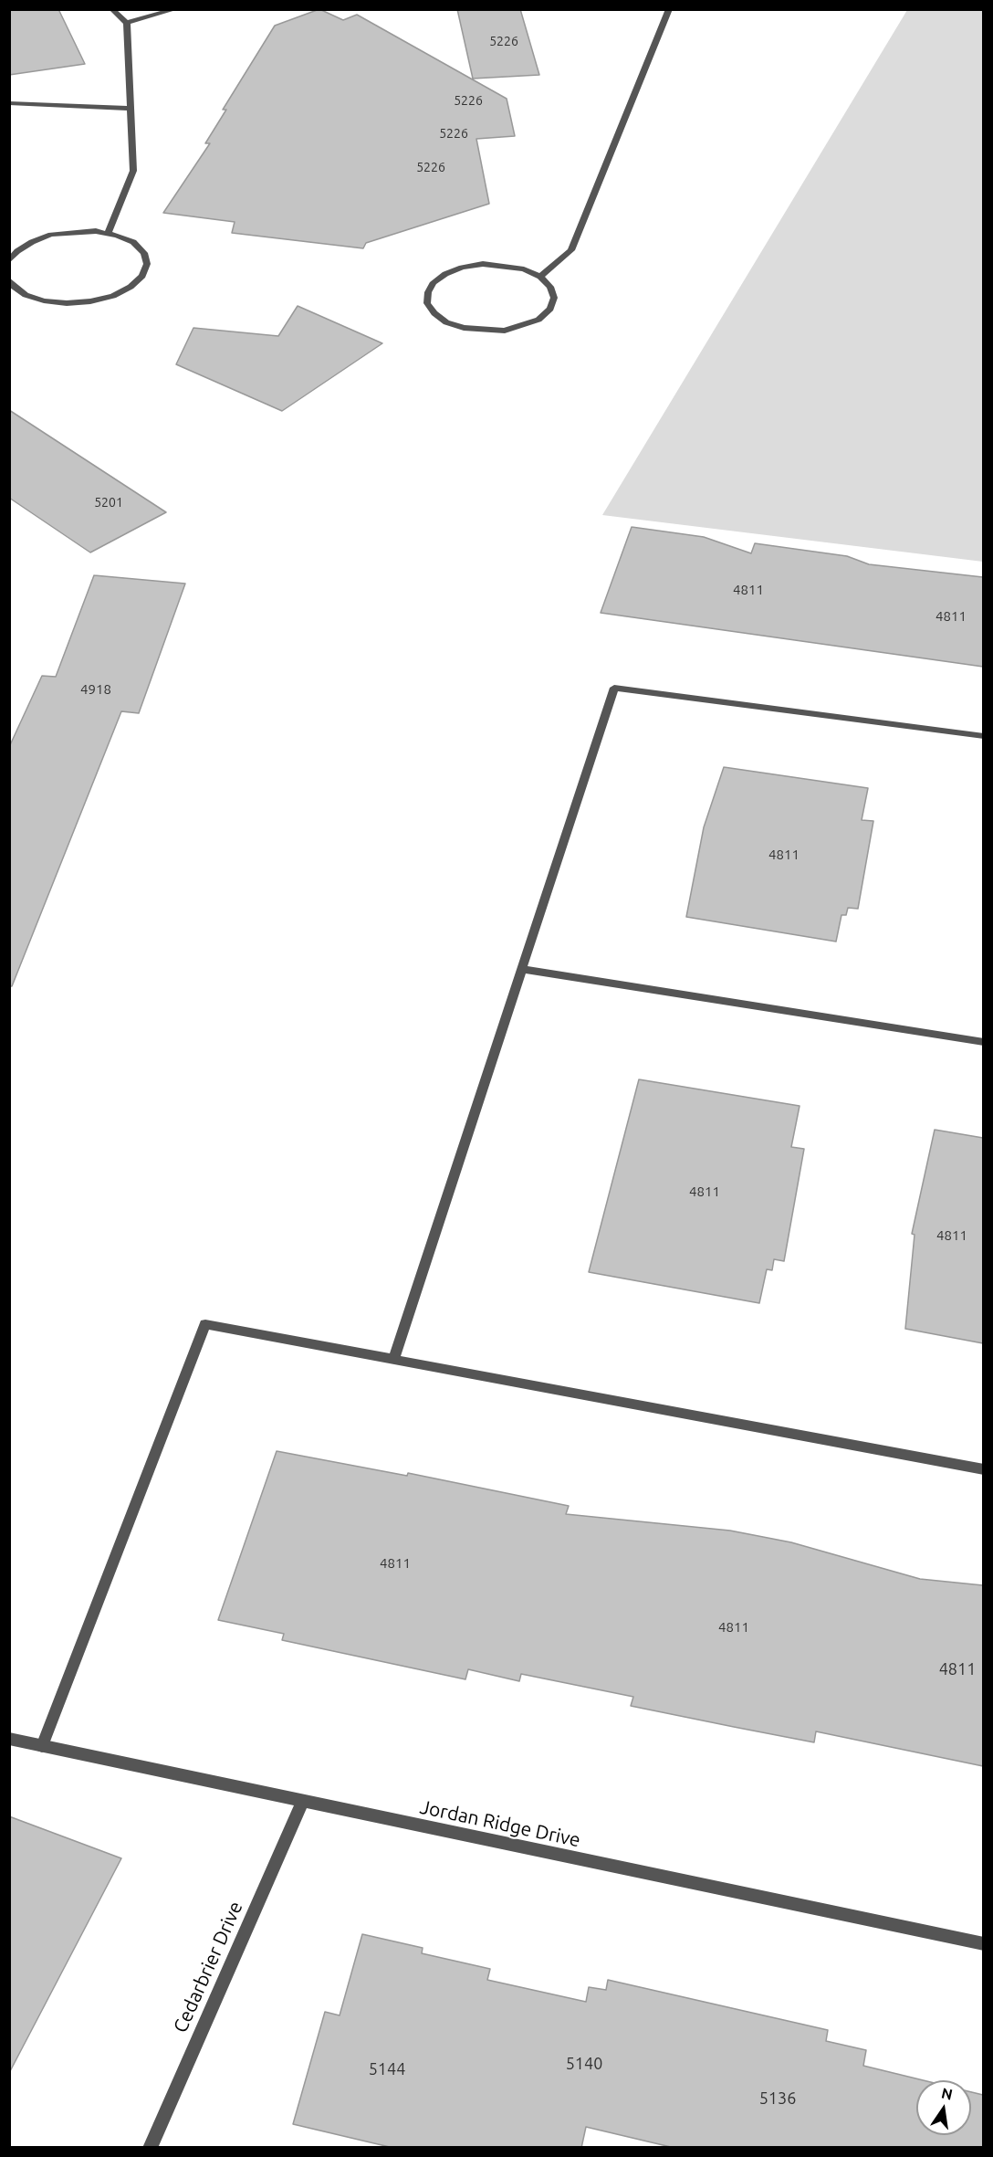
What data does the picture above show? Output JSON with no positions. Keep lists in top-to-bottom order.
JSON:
{
  "streets": {
    "street": ["Jordan Ridge Drive", "Cedarbrier Drive"]
  },
  "crossings": [
    ["Jordan Ridge Drive", "Cedarbrier Drive"]
  ],
  "house_numbers": [
    "5226",
    "5226",
    "5226",
    "5226",
    "5201",
    "4811",
    "4811",
    "4918",
    "4811",
    "4811",
    "4811",
    "4811",
    "4811",
    "4811",
    "5140",
    "5144",
    "5136"
  ],
  "north": "top"
}
